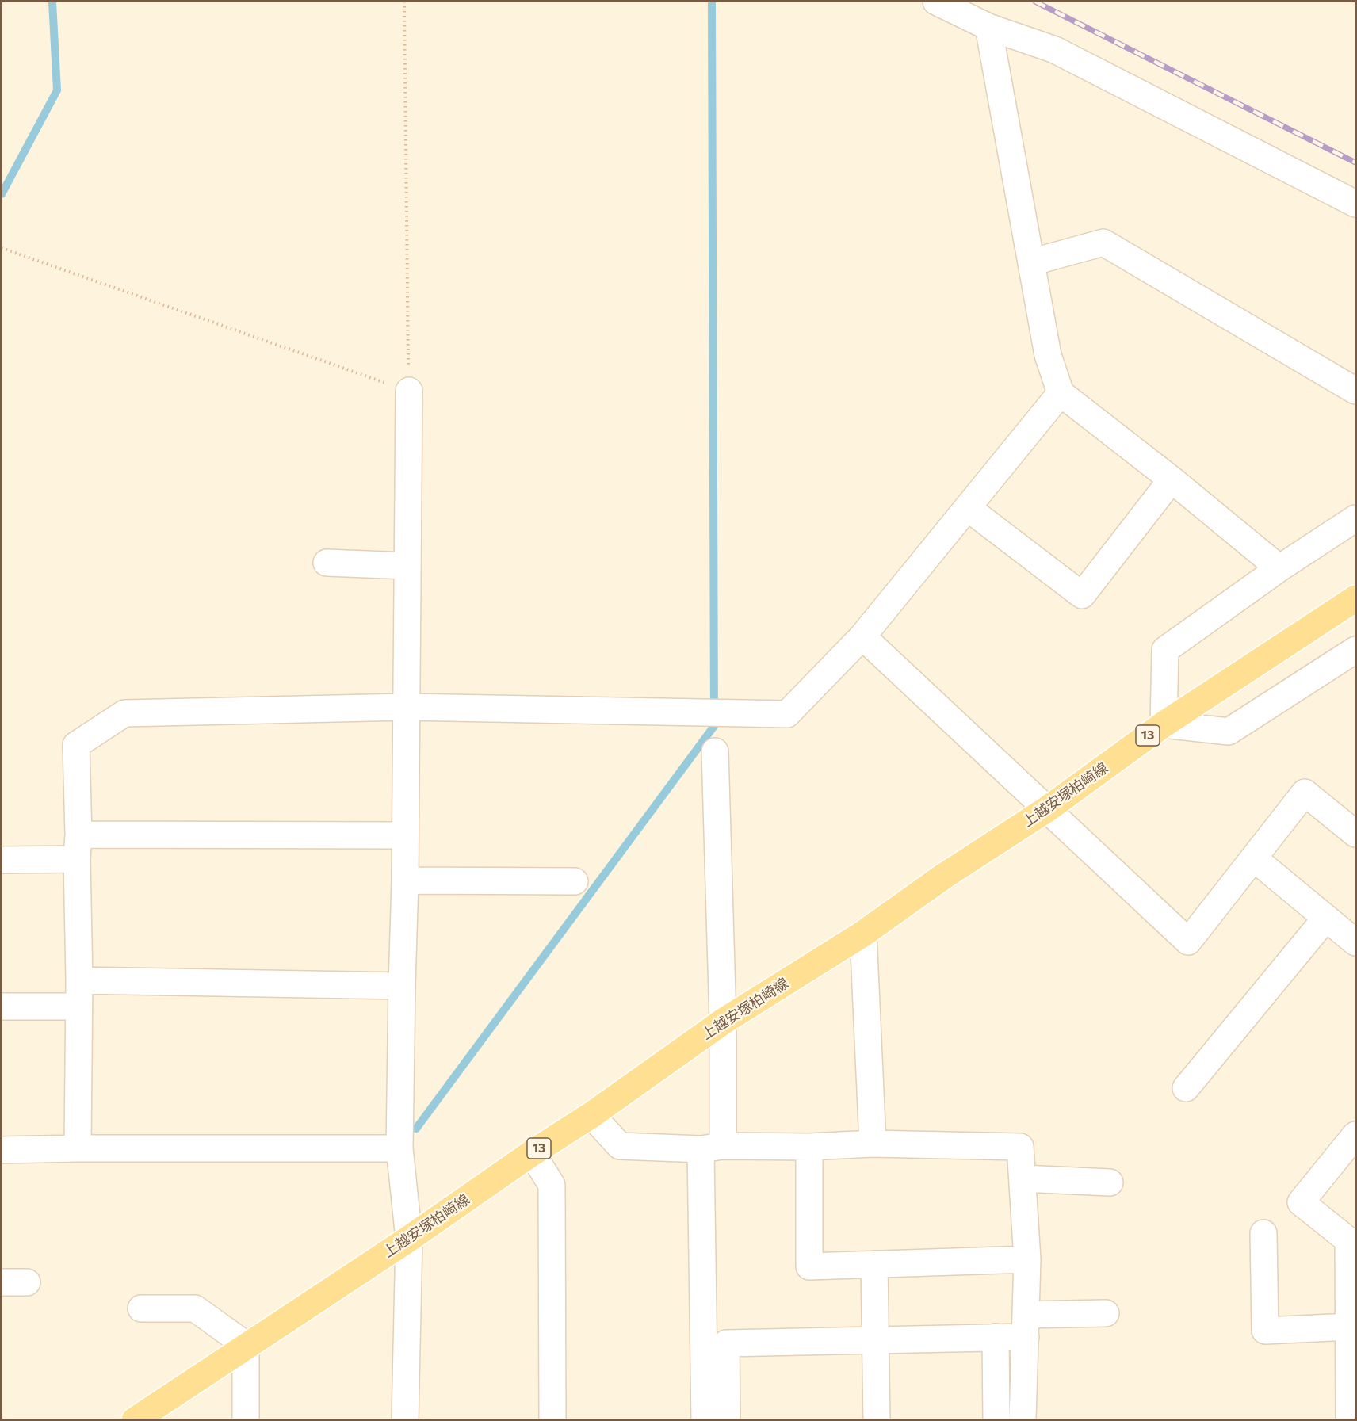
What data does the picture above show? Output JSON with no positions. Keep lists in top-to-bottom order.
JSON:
{
  "streets": {
    "main road": ["13", "上越安塚柏崎線"]
  }
}
